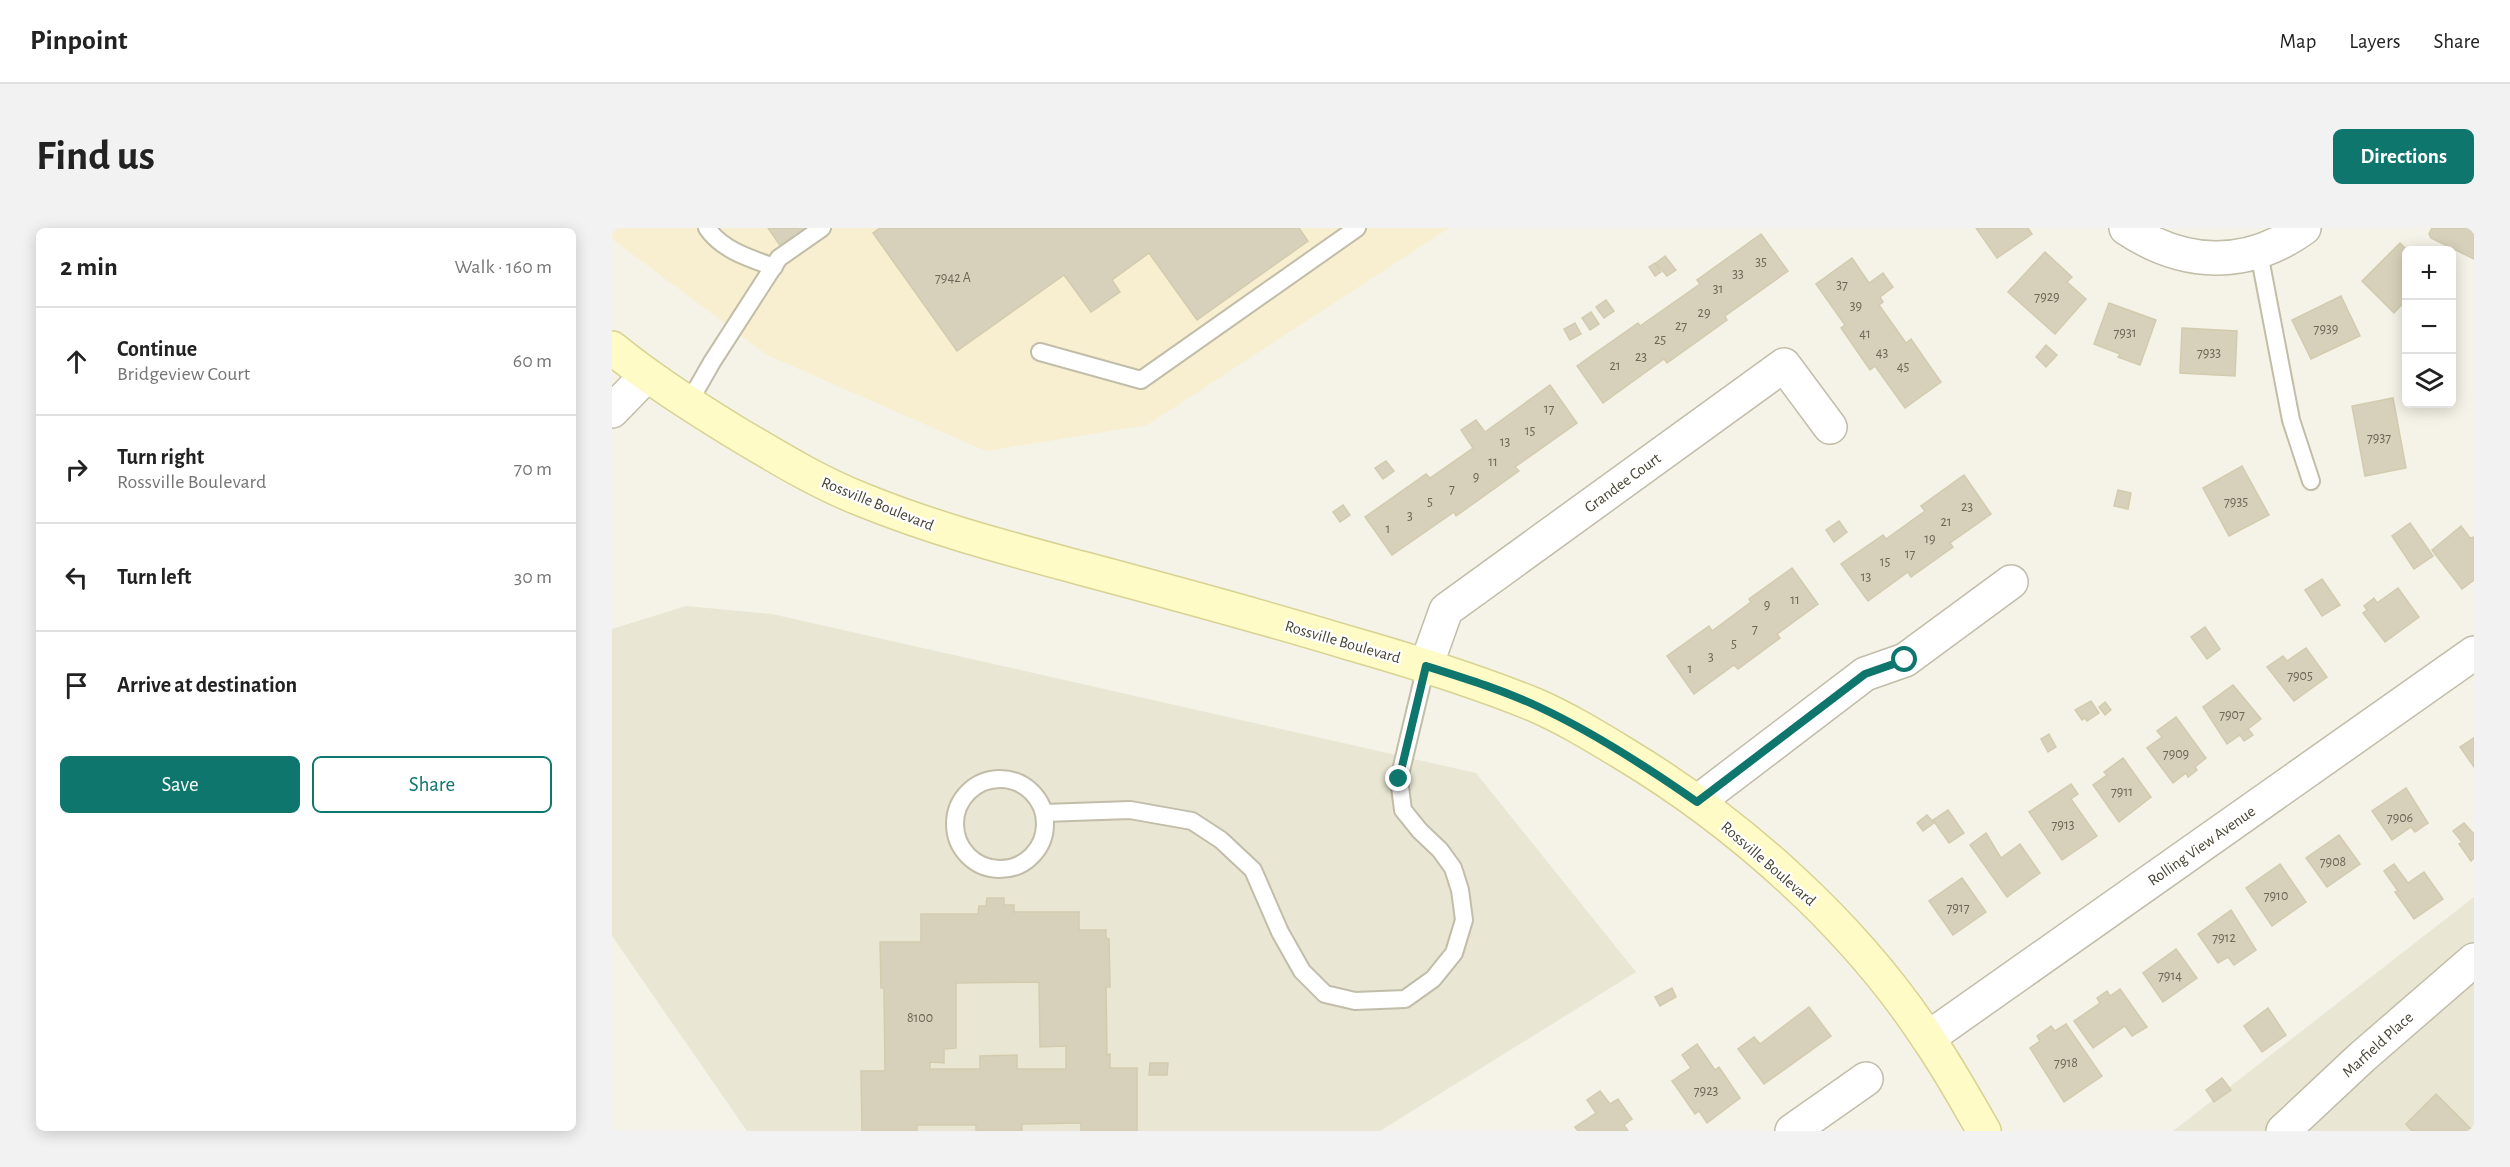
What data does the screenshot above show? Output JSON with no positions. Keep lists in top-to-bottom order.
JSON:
{
  "streets": {
    "main road": ["Rossville Boulevard"],
    "street": ["Grandee Court", "Rolling View Avenue", "Marfield Place"]
  },
  "crossings": [
    ["Grandee Court", "Rossville Boulevard"],
    ["Rossville Boulevard", "Rolling View Avenue"]
  ],
  "house_numbers": [
    "35",
    "33",
    "7942 A",
    "37",
    "31",
    "7929",
    "39",
    "29",
    "27",
    "7939",
    "7931",
    "41",
    "25",
    "43",
    "7933",
    "23",
    "21",
    "45",
    "17",
    "15",
    "7937",
    "13",
    "11",
    "9",
    "7",
    "5",
    "7935",
    "23",
    "3",
    "21",
    "1",
    "19",
    "17",
    "15",
    "13",
    "11",
    "9",
    "7",
    "5",
    "3",
    "1",
    "7905",
    "7907",
    "7909",
    "7911",
    "7906",
    "7913",
    "7908",
    "7910",
    "7917",
    "7912",
    "7914",
    "8100",
    "7918",
    "7923"
  ],
  "page": {
    "header": "Pinpoint",
    "nav": ["Map", "Layers", "Share"],
    "buttons": [
      "Directions",
      ["Save", "Share"]
    ],
    "title": "Find us",
    "heading": ["2 min", "Walk · 160 m"],
    "map_buttons": ["+", "−"],
    "list": [
      ["Continue", "Bridgeview Court", "60 m"],
      ["Turn right", "Rossville Boulevard", "70 m"],
      ["Turn left", "30 m"],
      "Arrive at destination"
    ]
  }
}
